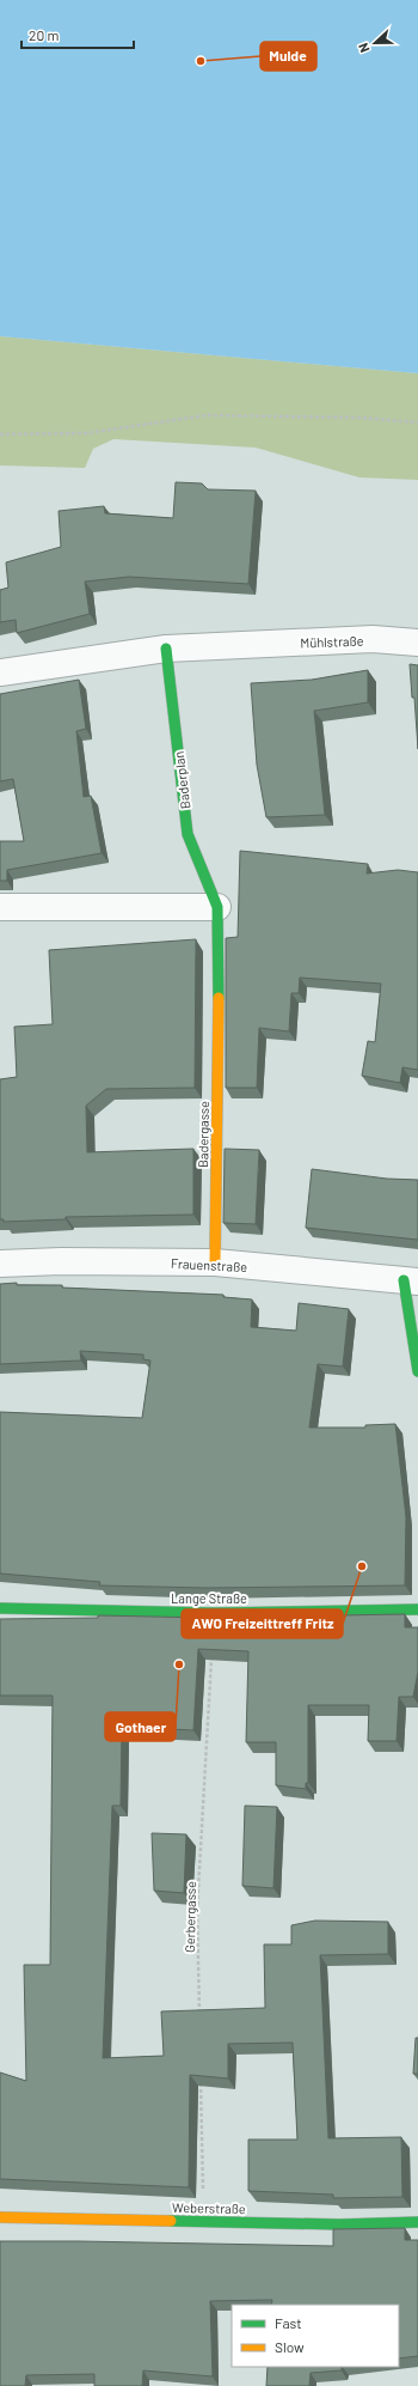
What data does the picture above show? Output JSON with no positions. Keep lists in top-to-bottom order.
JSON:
{
  "streets": {
    "street": [
      "Mühlstraße",
      "Baderplan",
      "Badergasse",
      "Frauenstraße",
      "Lange Straße",
      "Weberstraße"
    ],
    "path": ["Gerbergasse"]
  },
  "crossings": [
    ["Mühlstraße", "Baderplan"],
    ["Baderplan", "Badergasse"],
    ["Badergasse", "Frauenstraße"],
    ["Lange Straße", "Gerbergasse"]
  ],
  "places": ["Mulde", "AWO Freizeittreff Fritz", "Gothaer"],
  "legend": ["Fast", "Slow"],
  "scale_bar": "20 m",
  "north": "left"
}
